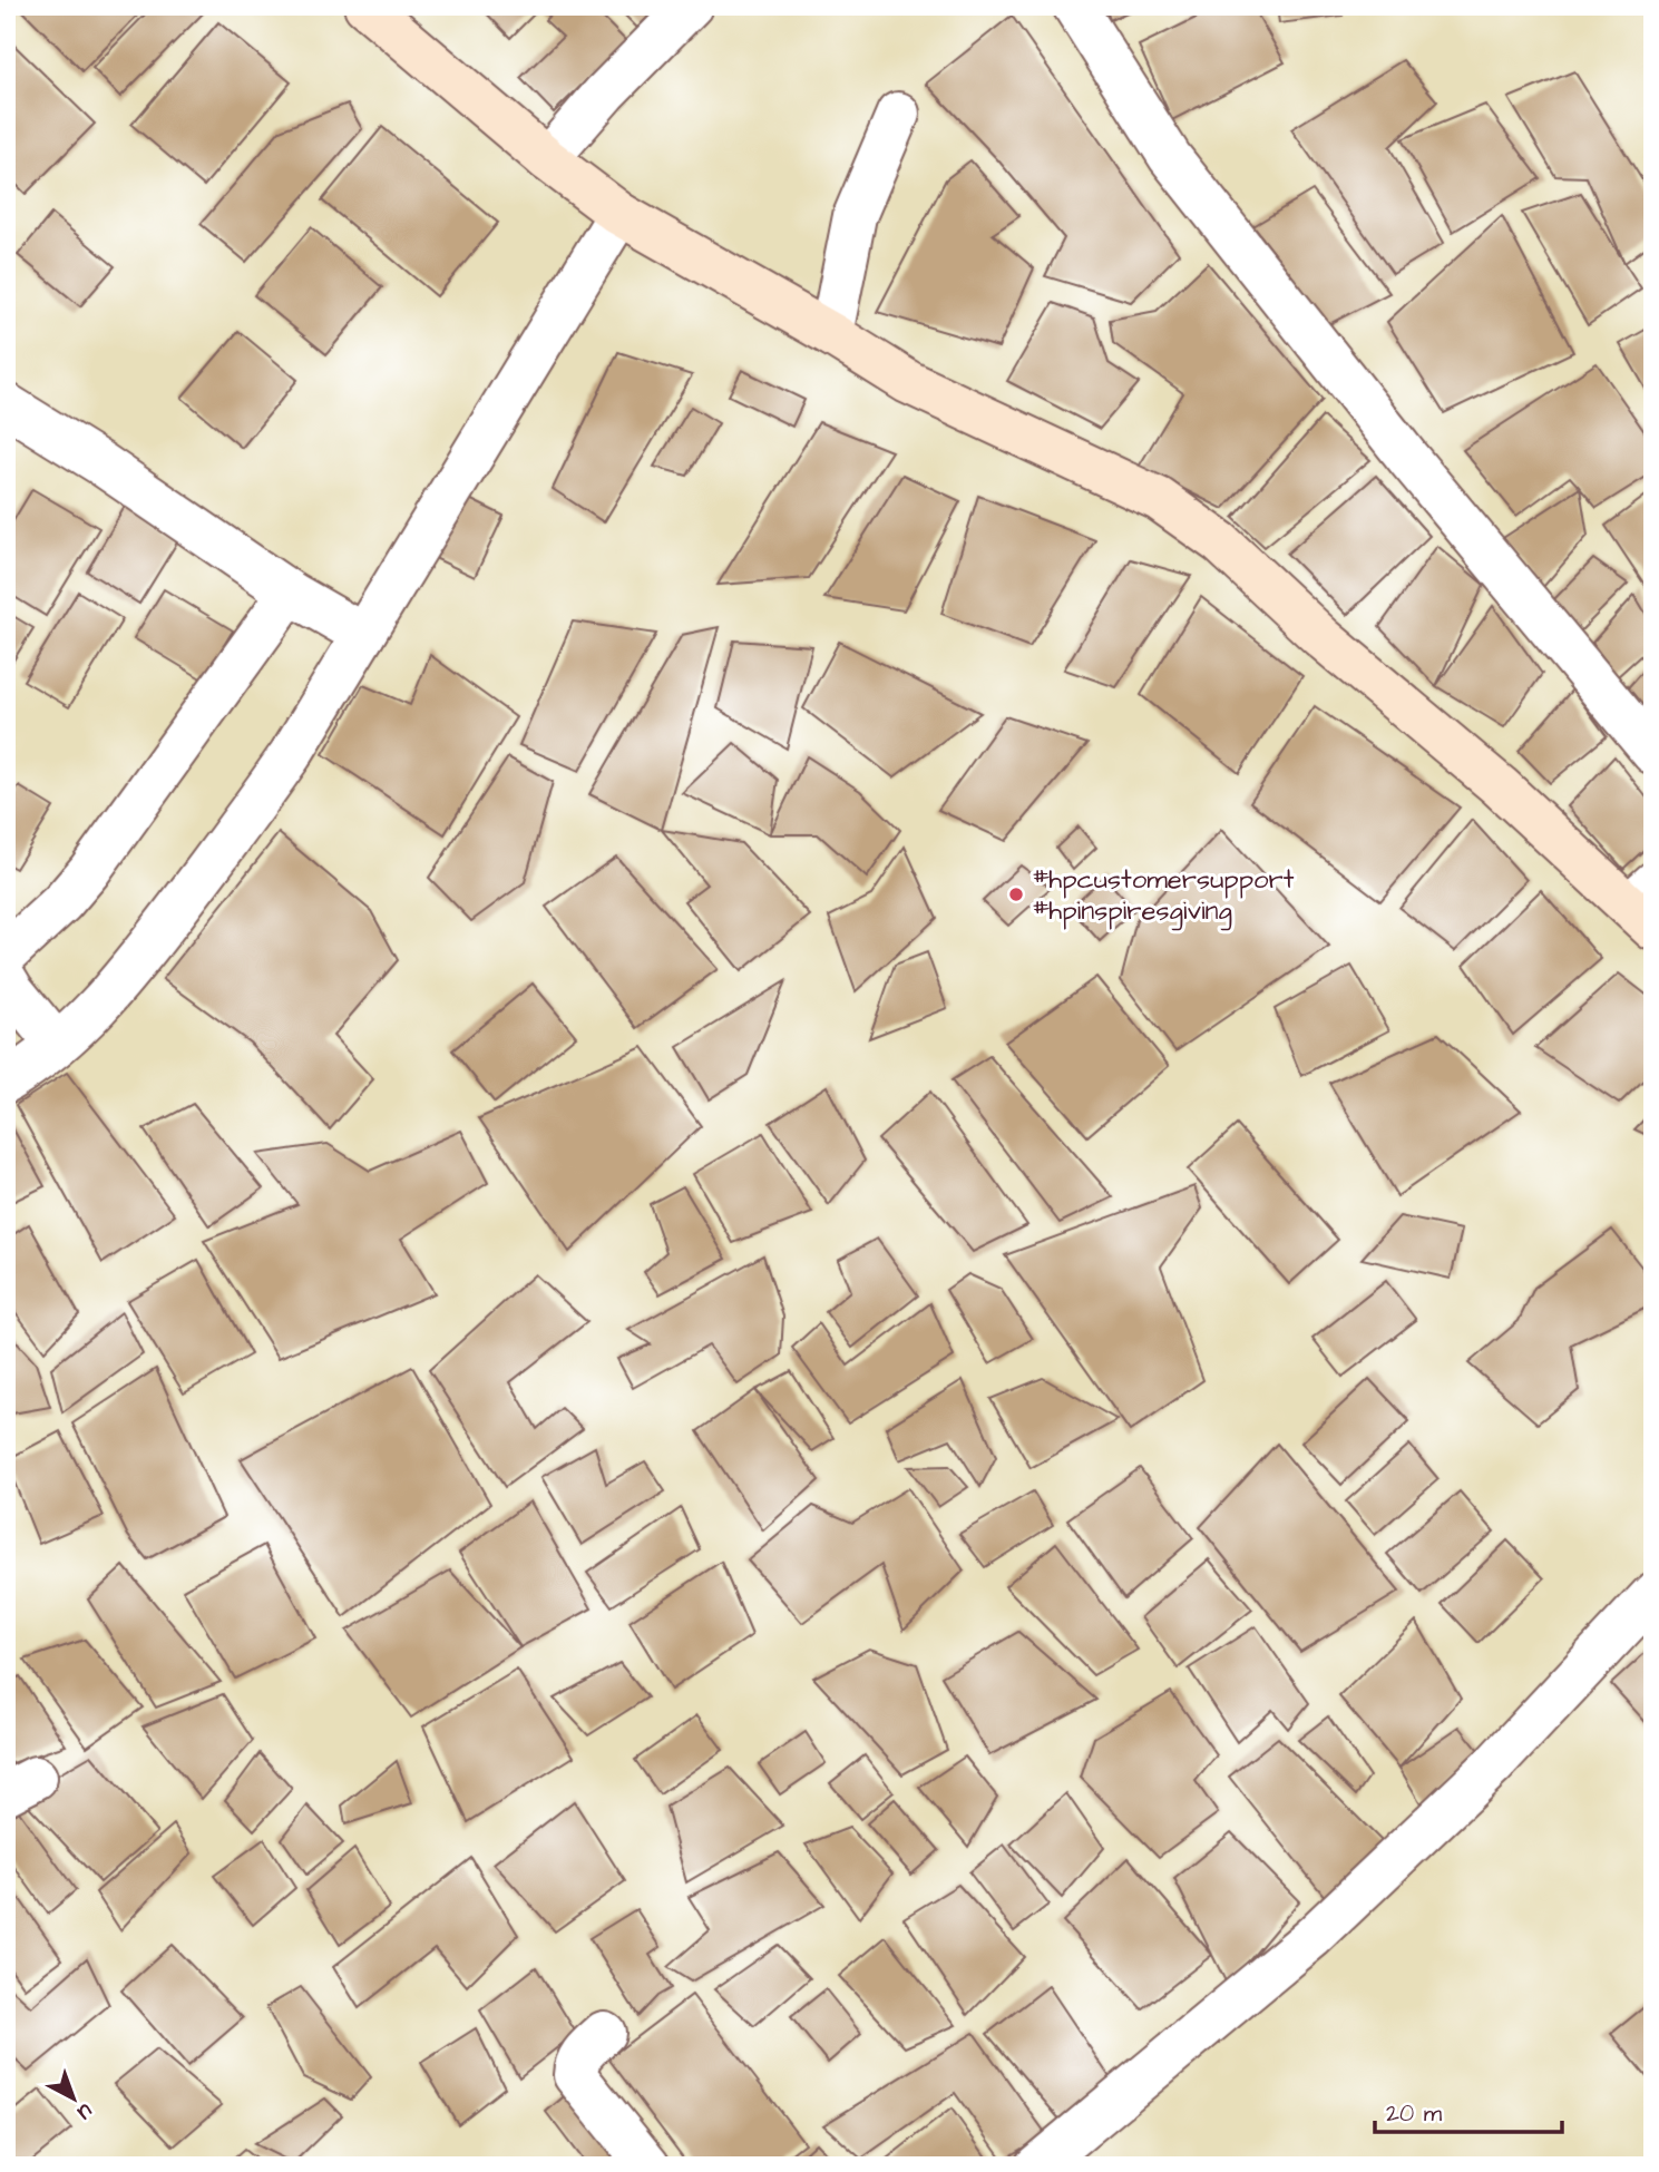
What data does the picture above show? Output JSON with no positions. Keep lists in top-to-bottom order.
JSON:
{
  "places": ["#hpcustomersupport #hpinspiresgiving"],
  "scale_bar": "20 m",
  "north": "bottom right"
}
